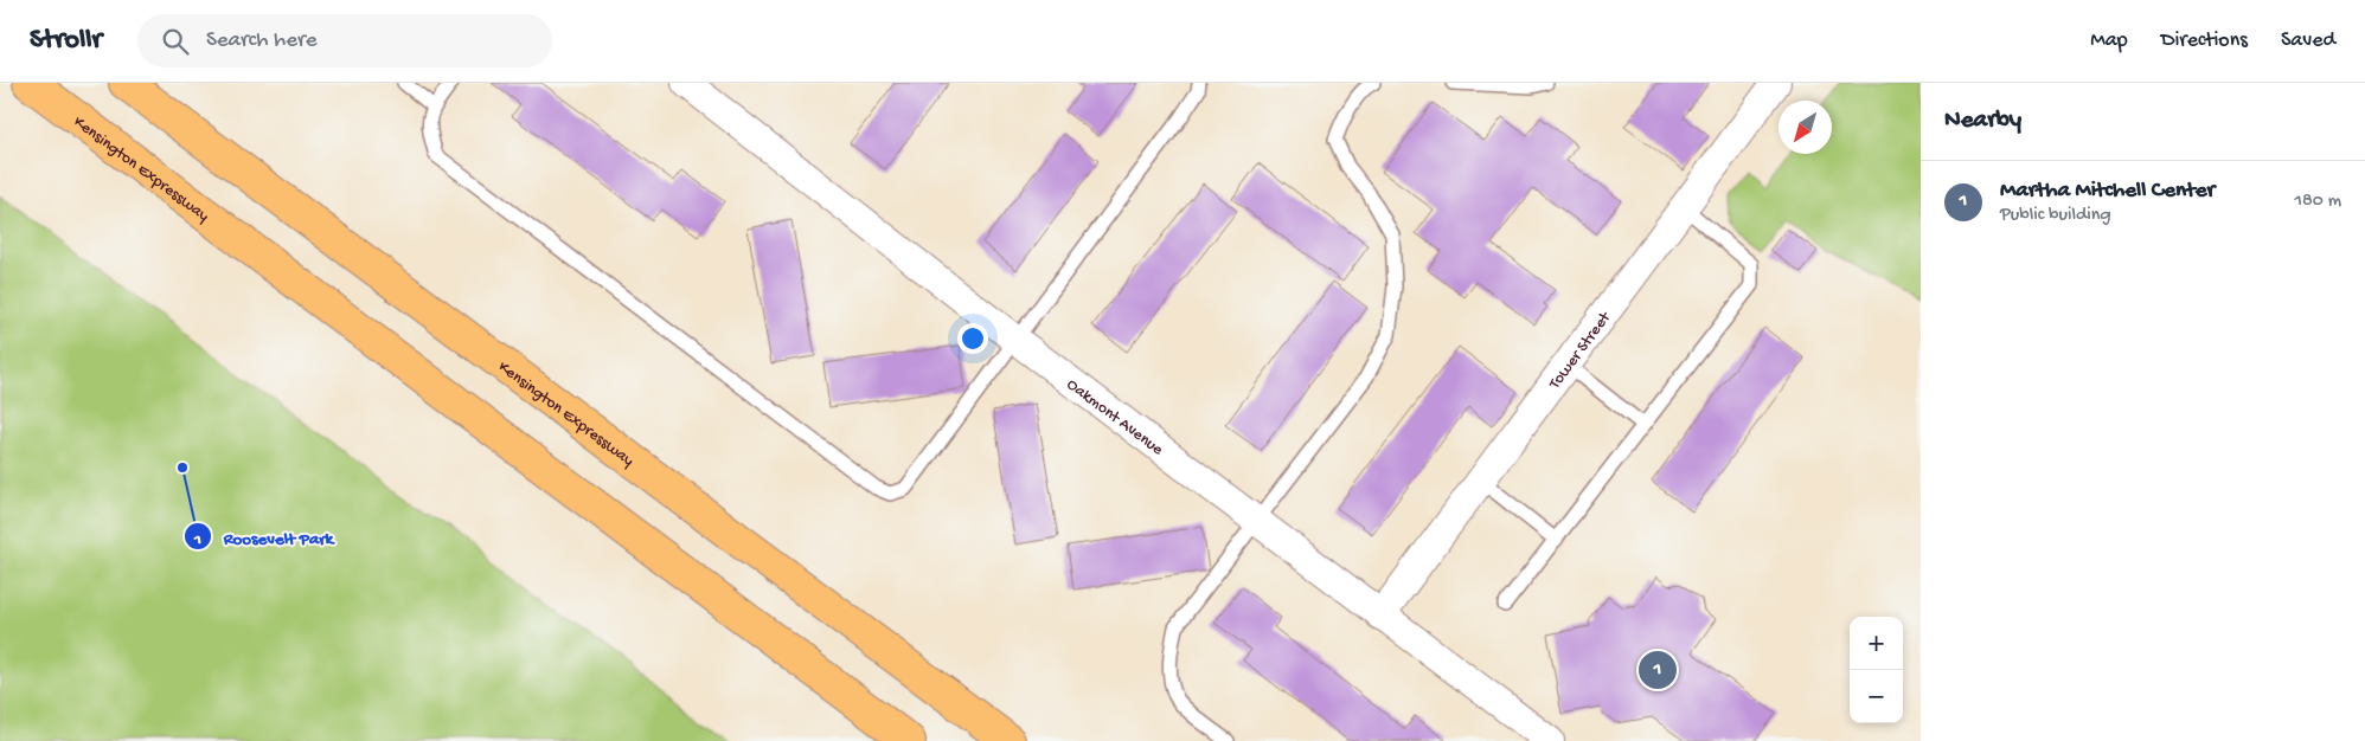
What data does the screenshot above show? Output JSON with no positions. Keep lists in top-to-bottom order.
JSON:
{
  "streets": {
    "highway": ["Kensington Expressway"],
    "street": ["Tower Street", "Oakmont Avenue"]
  },
  "crossings": [
    ["Tower Street", "Oakmont Avenue"]
  ],
  "places": ["Roosevelt Park"],
  "north": "bottom left",
  "page": {
    "header": "Strollr",
    "search": "Search here",
    "nav": ["Map", "Directions", "Saved"],
    "heading": "Nearby",
    "list": [
      {
        "mark": "1",
        "name": "Martha Mitchell Center",
        "note": "Public building",
        "value": "180 m"
      }
    ],
    "map_buttons": ["+", "−"],
    "pins": "1"
  }
}
